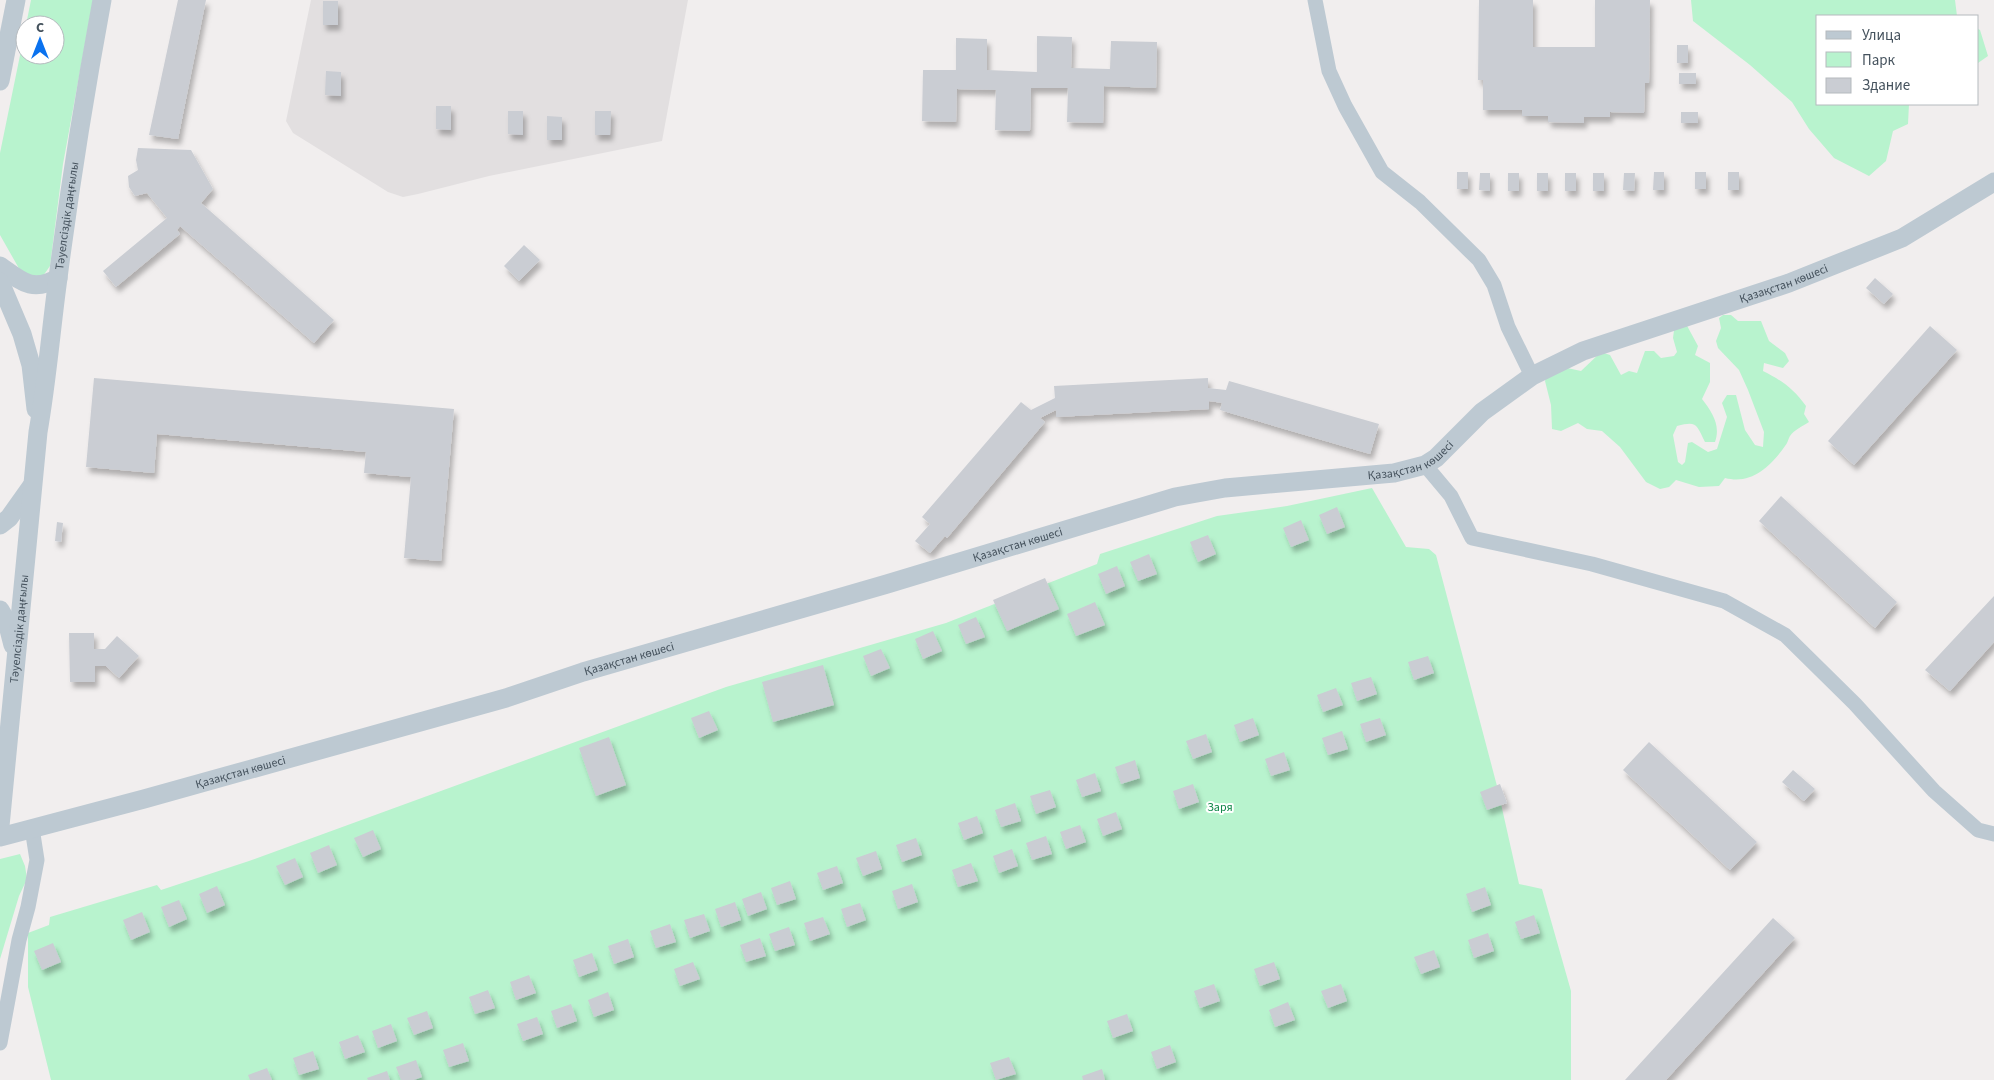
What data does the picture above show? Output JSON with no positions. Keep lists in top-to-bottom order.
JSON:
{
  "streets": {
    "street": ["Тәуелсіздік даңғылы", "Қазақстан көшесі"]
  },
  "parks": ["Заря"],
  "legend": ["Улица", "Парк", "Здание"],
  "north": "top"
}
